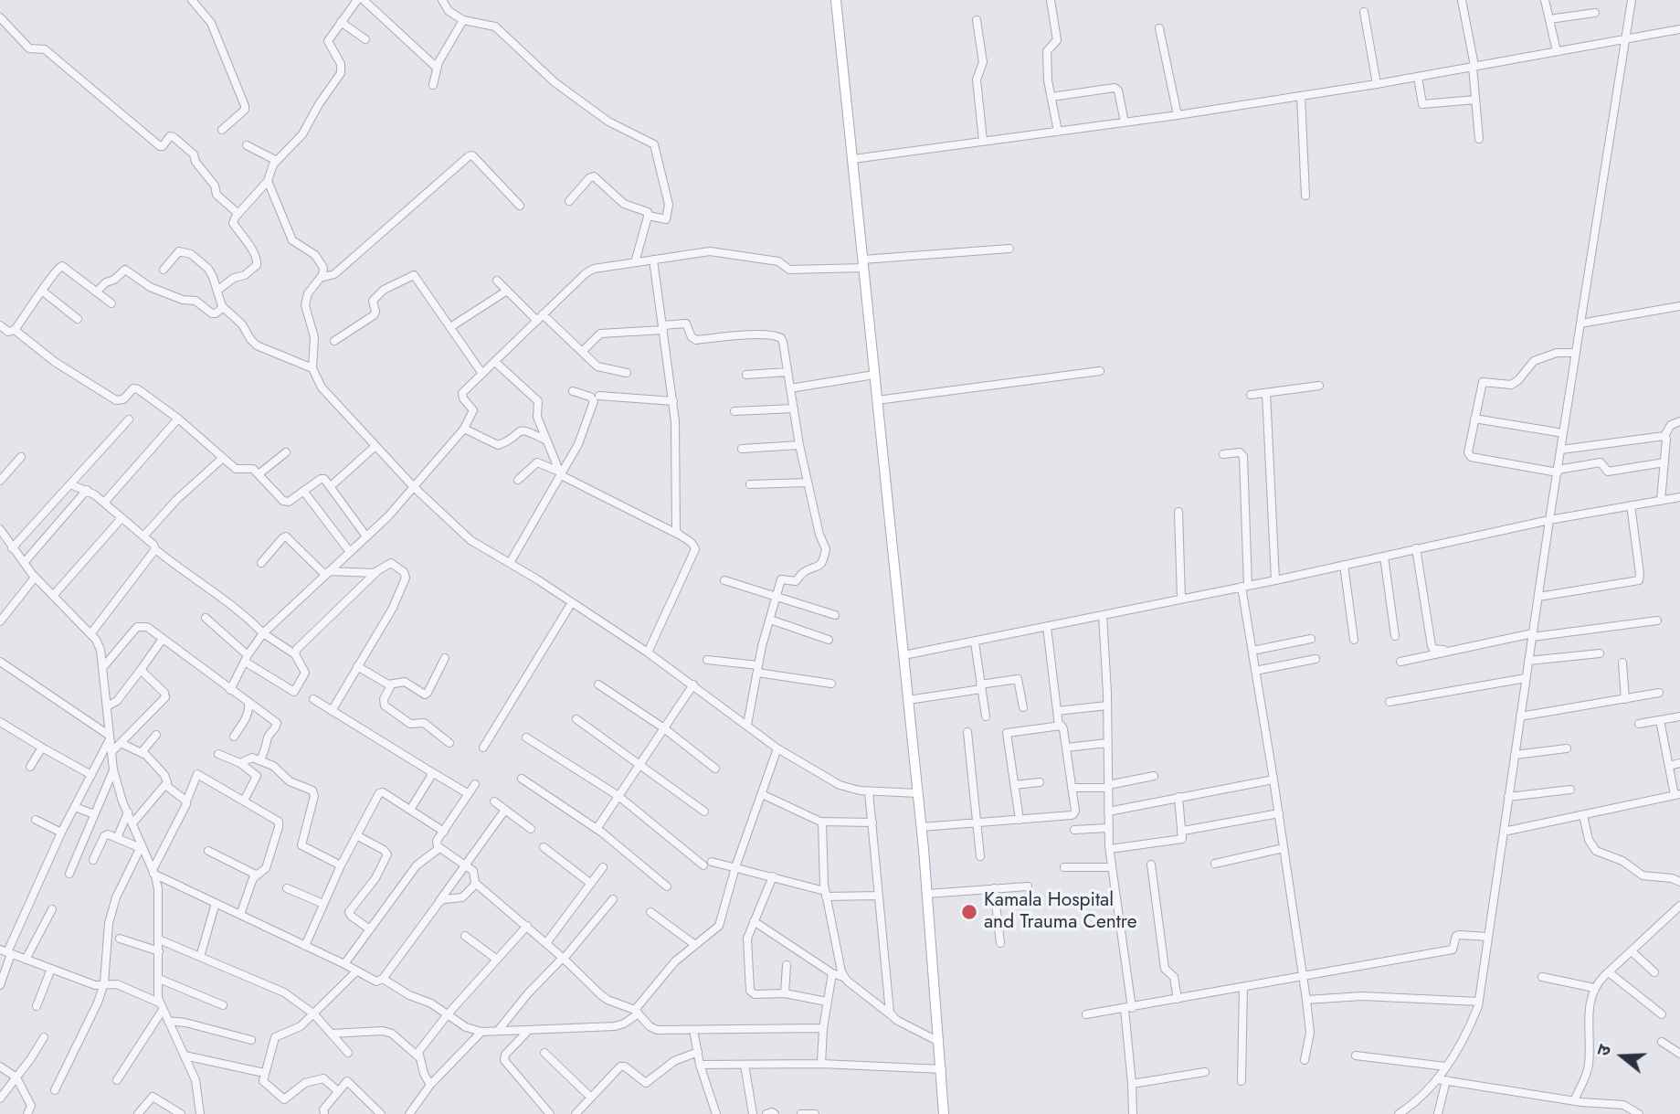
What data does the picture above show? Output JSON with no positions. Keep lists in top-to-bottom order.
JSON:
{
  "places": ["Kamala Hospital and Trauma Centre"],
  "north": "left"
}
